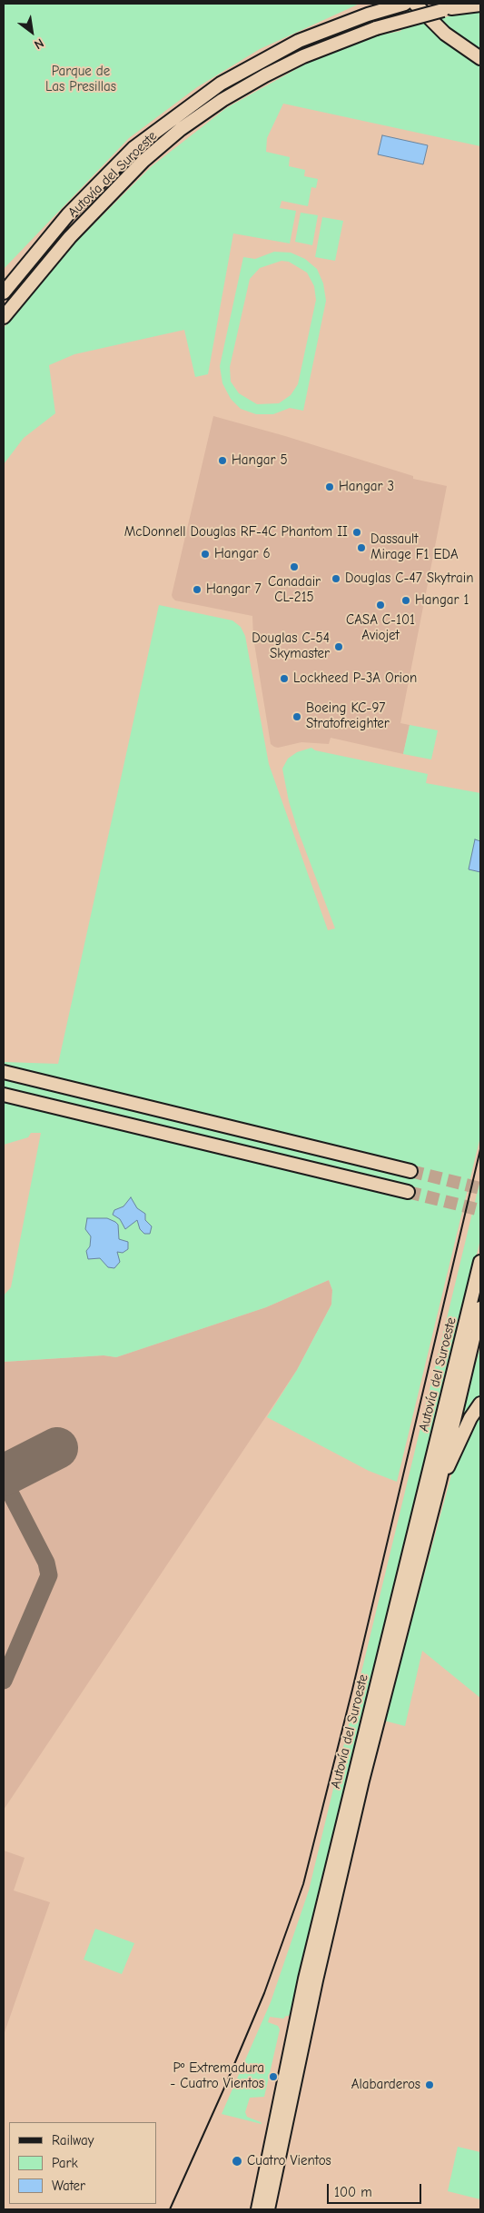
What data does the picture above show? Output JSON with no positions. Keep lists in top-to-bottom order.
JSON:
{
  "streets": {
    "highway": ["Autovía del Suroeste"]
  },
  "parks": ["Parque de Las Presillas"],
  "places": [
    "Hangar 5",
    "Hangar 3",
    "McDonnell Douglas RF-4C Phantom II",
    "Dassault Mirage F1 EDA",
    "Hangar 6",
    "Canadair CL-215",
    "Douglas C-47 Skytrain",
    "Hangar 7",
    "Hangar 1",
    "CASA C-101 Aviojet",
    "Douglas C-54 Skymaster",
    "Lockheed P-3A Orion",
    "Boeing KC-97 Stratofreighter",
    "Pº Extremadura - Cuatro Vientos",
    "Alabarderos",
    "Cuatro Vientos"
  ],
  "legend": ["Railway", "Park", "Water"],
  "scale_bar": "100 m",
  "north": "bottom right"
}
